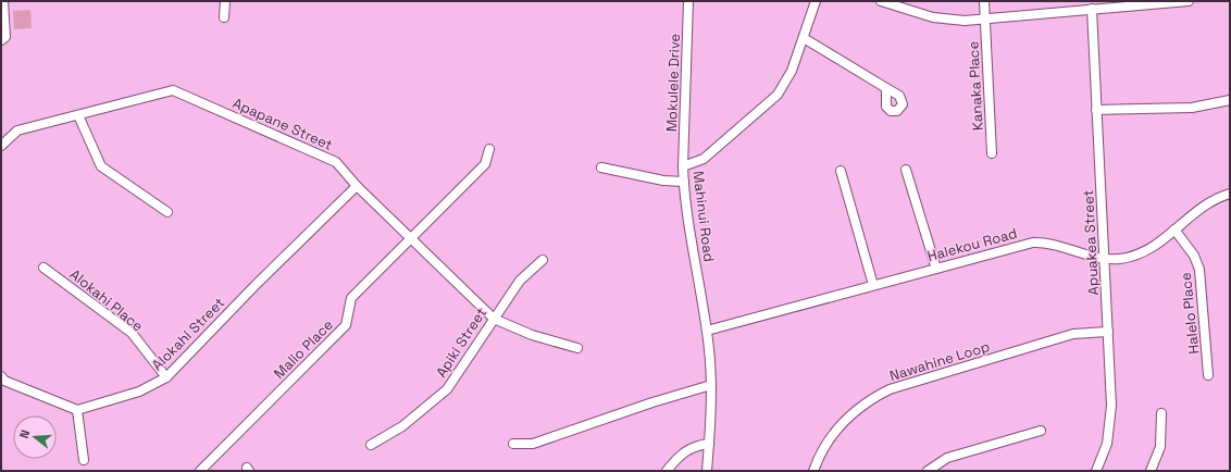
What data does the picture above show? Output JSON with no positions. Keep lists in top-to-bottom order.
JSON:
{
  "streets": {
    "street": [
      "Mokulele Drive",
      "Kanaka Place",
      "Apapane Street",
      "Mahinui Road",
      "Apuakea Street",
      "Halekou Road",
      "Alokahi Place",
      "Halelo Place",
      "Alokahi Street",
      "Apiki Street",
      "Malio Place",
      "Nawahine Loop"
    ]
  },
  "crossings": [
    ["Mokulele Drive", "Mahinui Road"],
    ["Apapane Street", "Alokahi Street"],
    ["Apapane Street", "Apiki Street"],
    ["Apapane Street", "Malio Place"],
    ["Mahinui Road", "Halekou Road"],
    ["Apuakea Street", "Halekou Road"],
    ["Apuakea Street", "Nawahine Loop"],
    ["Halekou Road", "Halelo Place"],
    ["Alokahi Place", "Alokahi Street"]
  ],
  "north": "left"
}
